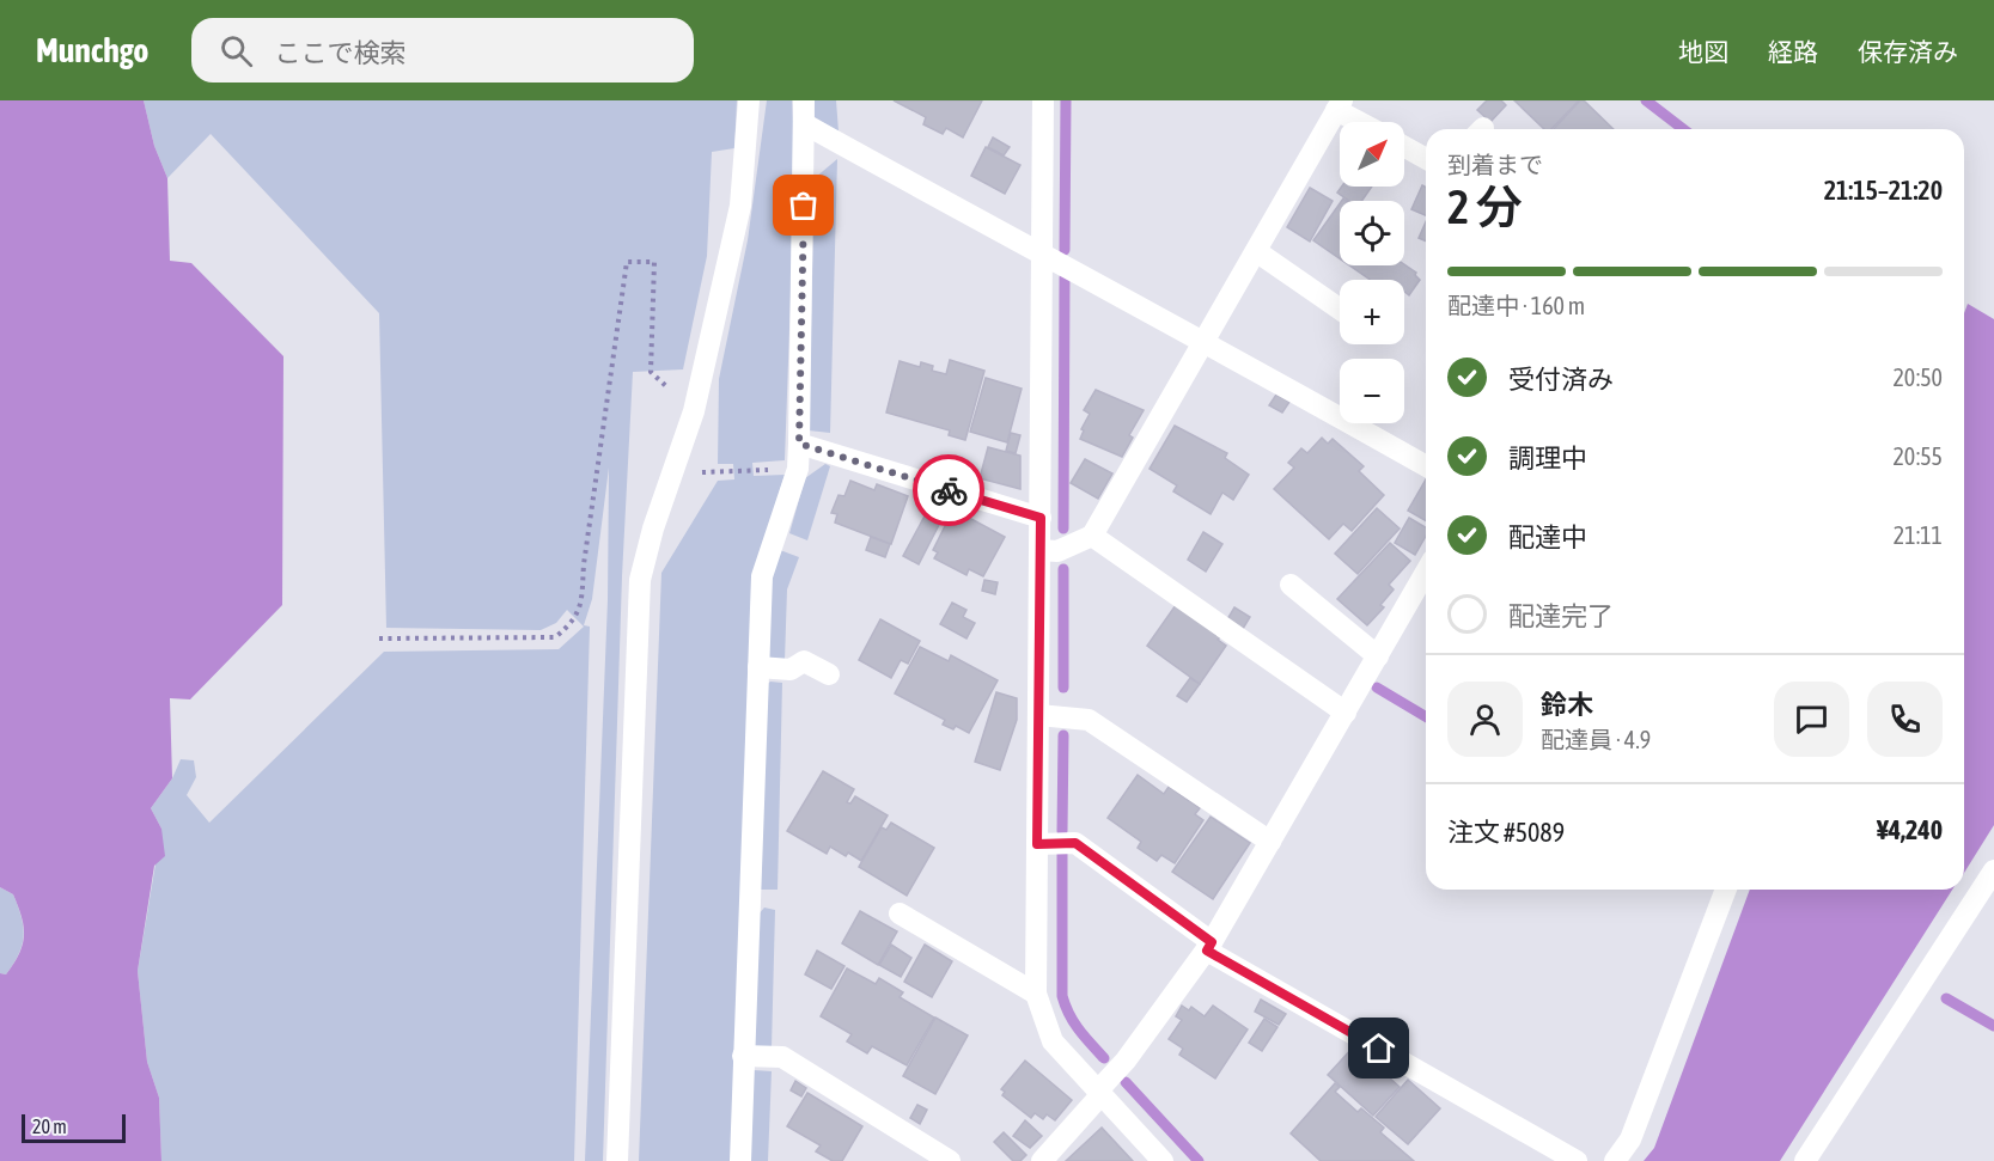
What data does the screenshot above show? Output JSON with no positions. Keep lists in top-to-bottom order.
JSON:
{
  "scale_bar": "20 m",
  "north": "top right",
  "page": {
    "header": "Munchgo",
    "search": "ここで検索",
    "nav": ["地図", "経路", "保存済み"],
    "map_buttons": ["+", "−"],
    "heading": ["2 分", "到着まで", "21:15–21:20"],
    "panel": [
      "鈴木",
      "配達員 · 4.9",
      "注文 #5089",
      "¥4,240"
    ],
    "bar": "配達中 · 160 m",
    "list": [
      ["受付済み", "20:50"],
      ["調理中", "20:55"],
      ["配達中", "21:11"],
      "配達完了"
    ],
    "scale": "20 m"
  }
}
